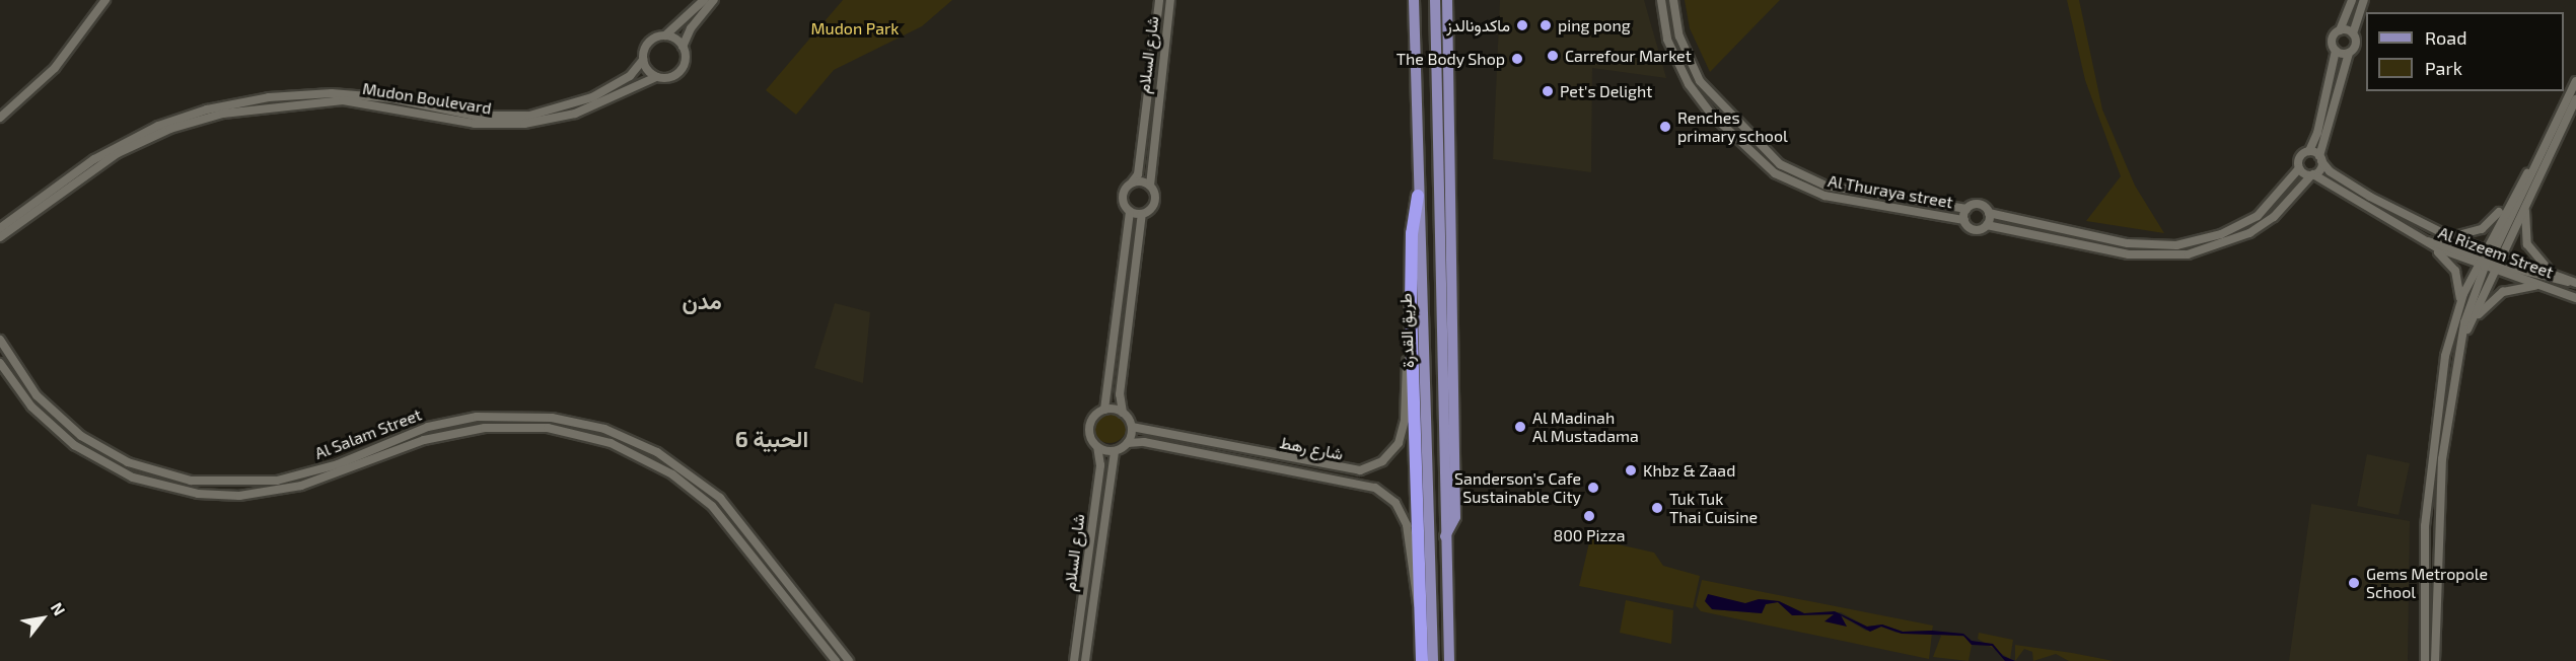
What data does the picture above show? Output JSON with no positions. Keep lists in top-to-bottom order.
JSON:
{
  "streets": {
    "main road": ["طريق القدرة"],
    "street": [
      "شارع السلام",
      "Mudon Boulevard",
      "Al Thuraya street",
      "Al Rizeem Street",
      "Al Salam Street",
      "شارع رهط"
    ]
  },
  "crossings": [
    ["شارع السلام", "شارع رهط"]
  ],
  "districts": ["مدن", "الحبية 6"],
  "parks": ["Mudon Park"],
  "places": [
    "ماكدونالدز",
    "ping pong",
    "Carrefour Market",
    "The Body Shop",
    "Pet's Delight",
    "Renches primary school",
    "Al Madinah Al Mustadama",
    "Khbz & Zaad",
    "Sanderson's Cafe Sustainable City",
    "Tuk Tuk Thai Cuisine",
    "800 Pizza",
    "Gems Metropole School"
  ],
  "legend": ["Road", "Park"],
  "north": "top right"
}
